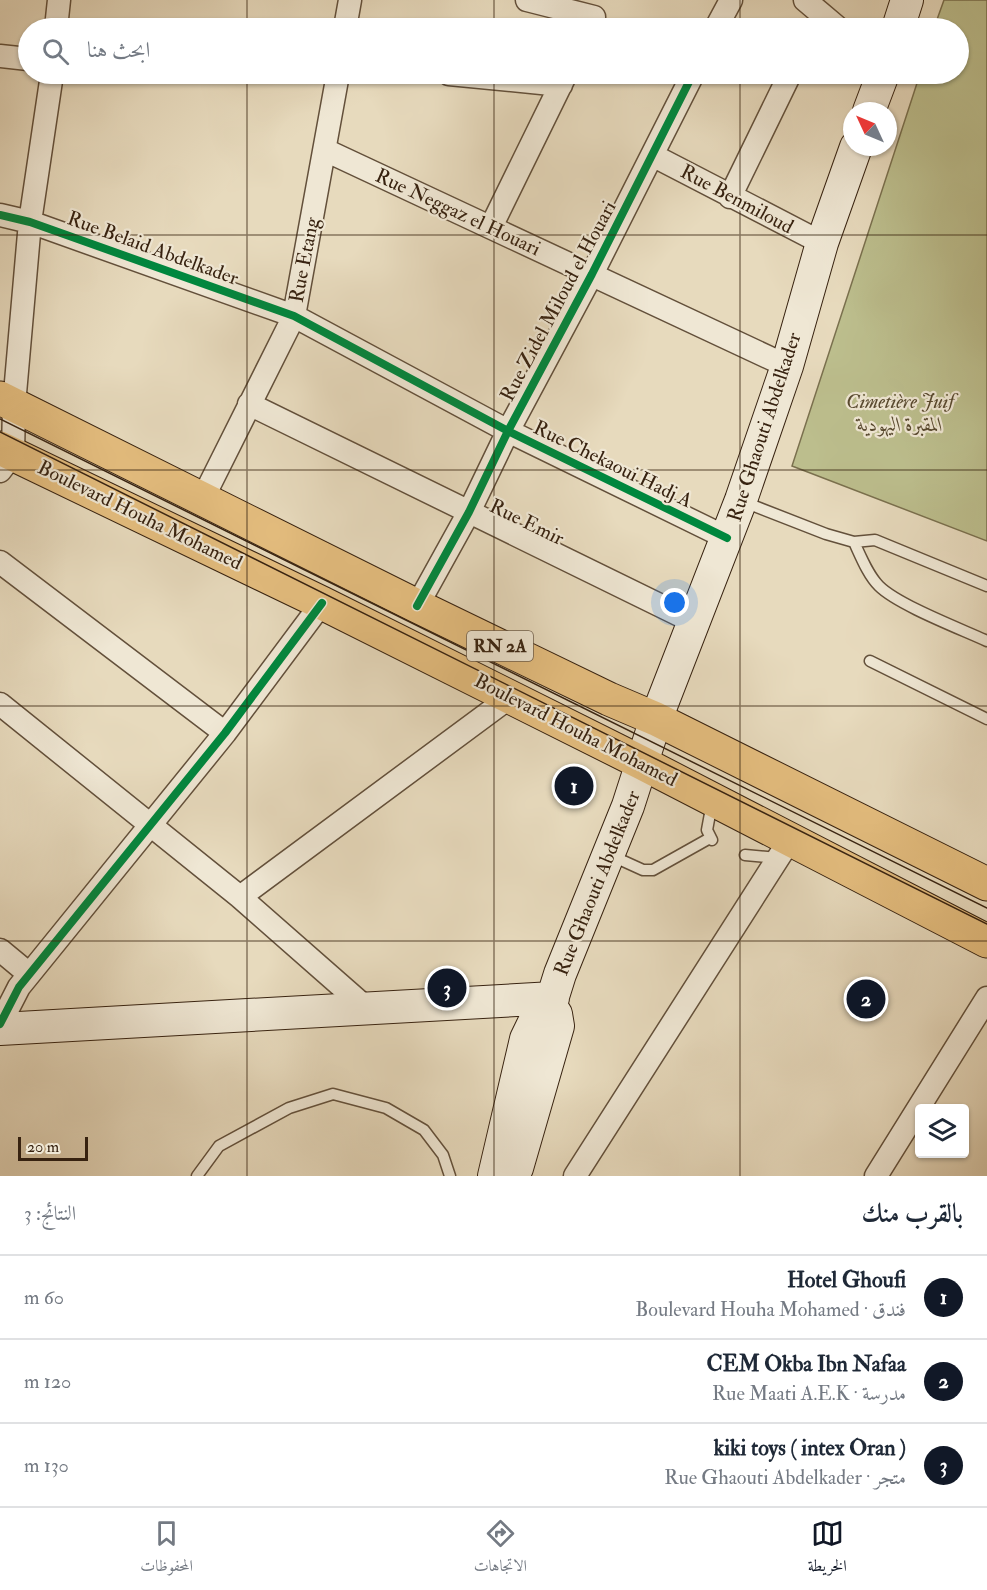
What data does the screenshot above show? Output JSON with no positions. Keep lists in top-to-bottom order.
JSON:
{
  "streets": {
    "main road": ["Rue Ghaouti Abdelkader", "Boulevard Houha Mohamed", "RN 2A"],
    "street": [
      "Rue Benmiloud",
      "Rue Neggaz el Houari",
      "Rue Belaid Abdelkader",
      "Rue Etang",
      "Rue Zidel Miloud el Houari",
      "Rue Chekaoui Hadj A",
      "Rue Emir"
    ]
  },
  "crossings": [
    ["Rue Benmiloud", "Rue Zidel Miloud el Houari"],
    ["Rue Benmiloud", "Rue Ghaouti Abdelkader"],
    ["Rue Neggaz el Houari", "Rue Etang"],
    ["Rue Neggaz el Houari", "Rue Zidel Miloud el Houari"],
    ["Rue Neggaz el Houari", "Rue Ghaouti Abdelkader"],
    ["Rue Belaid Abdelkader", "Rue Etang"],
    ["Rue Belaid Abdelkader", "Rue Chekaoui Hadj A"],
    ["Rue Etang", "Rue Chekaoui Hadj A"],
    ["Rue Etang", "Boulevard Houha Mohamed"],
    ["Rue Etang", "Rue Emir"],
    ["Rue Zidel Miloud el Houari", "Rue Chekaoui Hadj A"],
    ["Rue Zidel Miloud el Houari", "Boulevard Houha Mohamed"],
    ["Rue Zidel Miloud el Houari", "Rue Emir"],
    ["Rue Ghaouti Abdelkader", "Rue Chekaoui Hadj A"],
    ["Rue Ghaouti Abdelkader", "Boulevard Houha Mohamed"],
    ["Rue Ghaouti Abdelkader", "Rue Emir"]
  ],
  "parks": ["Cimetière Juif المقبرة اليهودية"],
  "scale_bar": "20 m",
  "north": "top left",
  "page": {
    "search": "ابحث هنا",
    "pins": ["1", "3", "2"],
    "scale": "20 m",
    "heading": ["بالقرب منك", "النتائج: 3"],
    "list": [
      {
        "mark": "1",
        "name": "Hotel Ghoufi",
        "note": "فندق · Boulevard Houha Mohamed",
        "value": "60 m"
      },
      {
        "mark": "2",
        "name": "CEM Okba Ibn Nafaa",
        "note": "مدرسة · Rue Maati A.E.K",
        "value": "120 m"
      },
      {
        "mark": "3",
        "name": "kiki toys ( intex Oran )",
        "note": "متجر · Rue Ghaouti Abdelkader",
        "value": "130 m"
      }
    ],
    "nav": ["الخريطة", "الاتجاهات", "المحفوظات"]
  }
}
